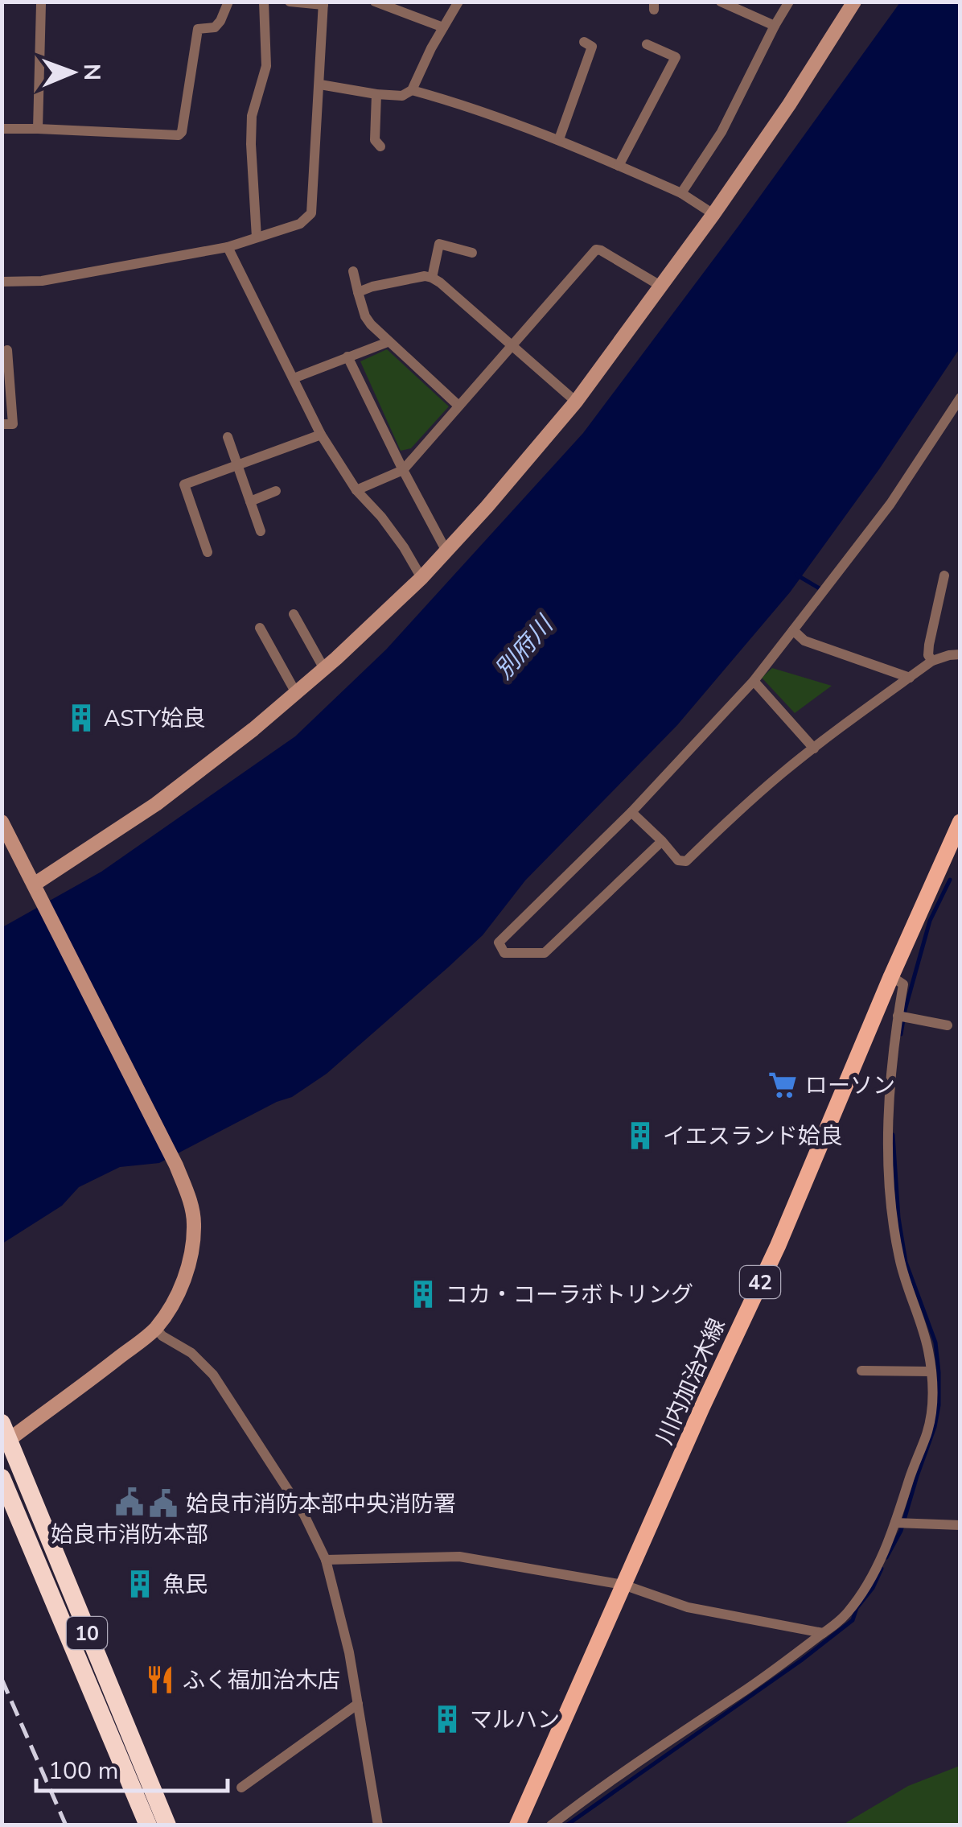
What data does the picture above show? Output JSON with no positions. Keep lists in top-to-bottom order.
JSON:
{
  "streets": {
    "highway": ["10"],
    "main road": ["42", "川内加治木線"]
  },
  "water": ["別府川"],
  "places": {
    "building": [
      "ASTY姶良",
      "イエスランド姶良",
      "コカ・コーラボトリング",
      "魚民",
      "マルハン"
    ],
    "supermarket": ["ローソン"],
    "public building": ["姶良市消防本部", "姶良市消防本部中央消防署"],
    "restaurant": ["ふく福加治木店"]
  },
  "scale_bar": "100 m",
  "north": "right"
}
